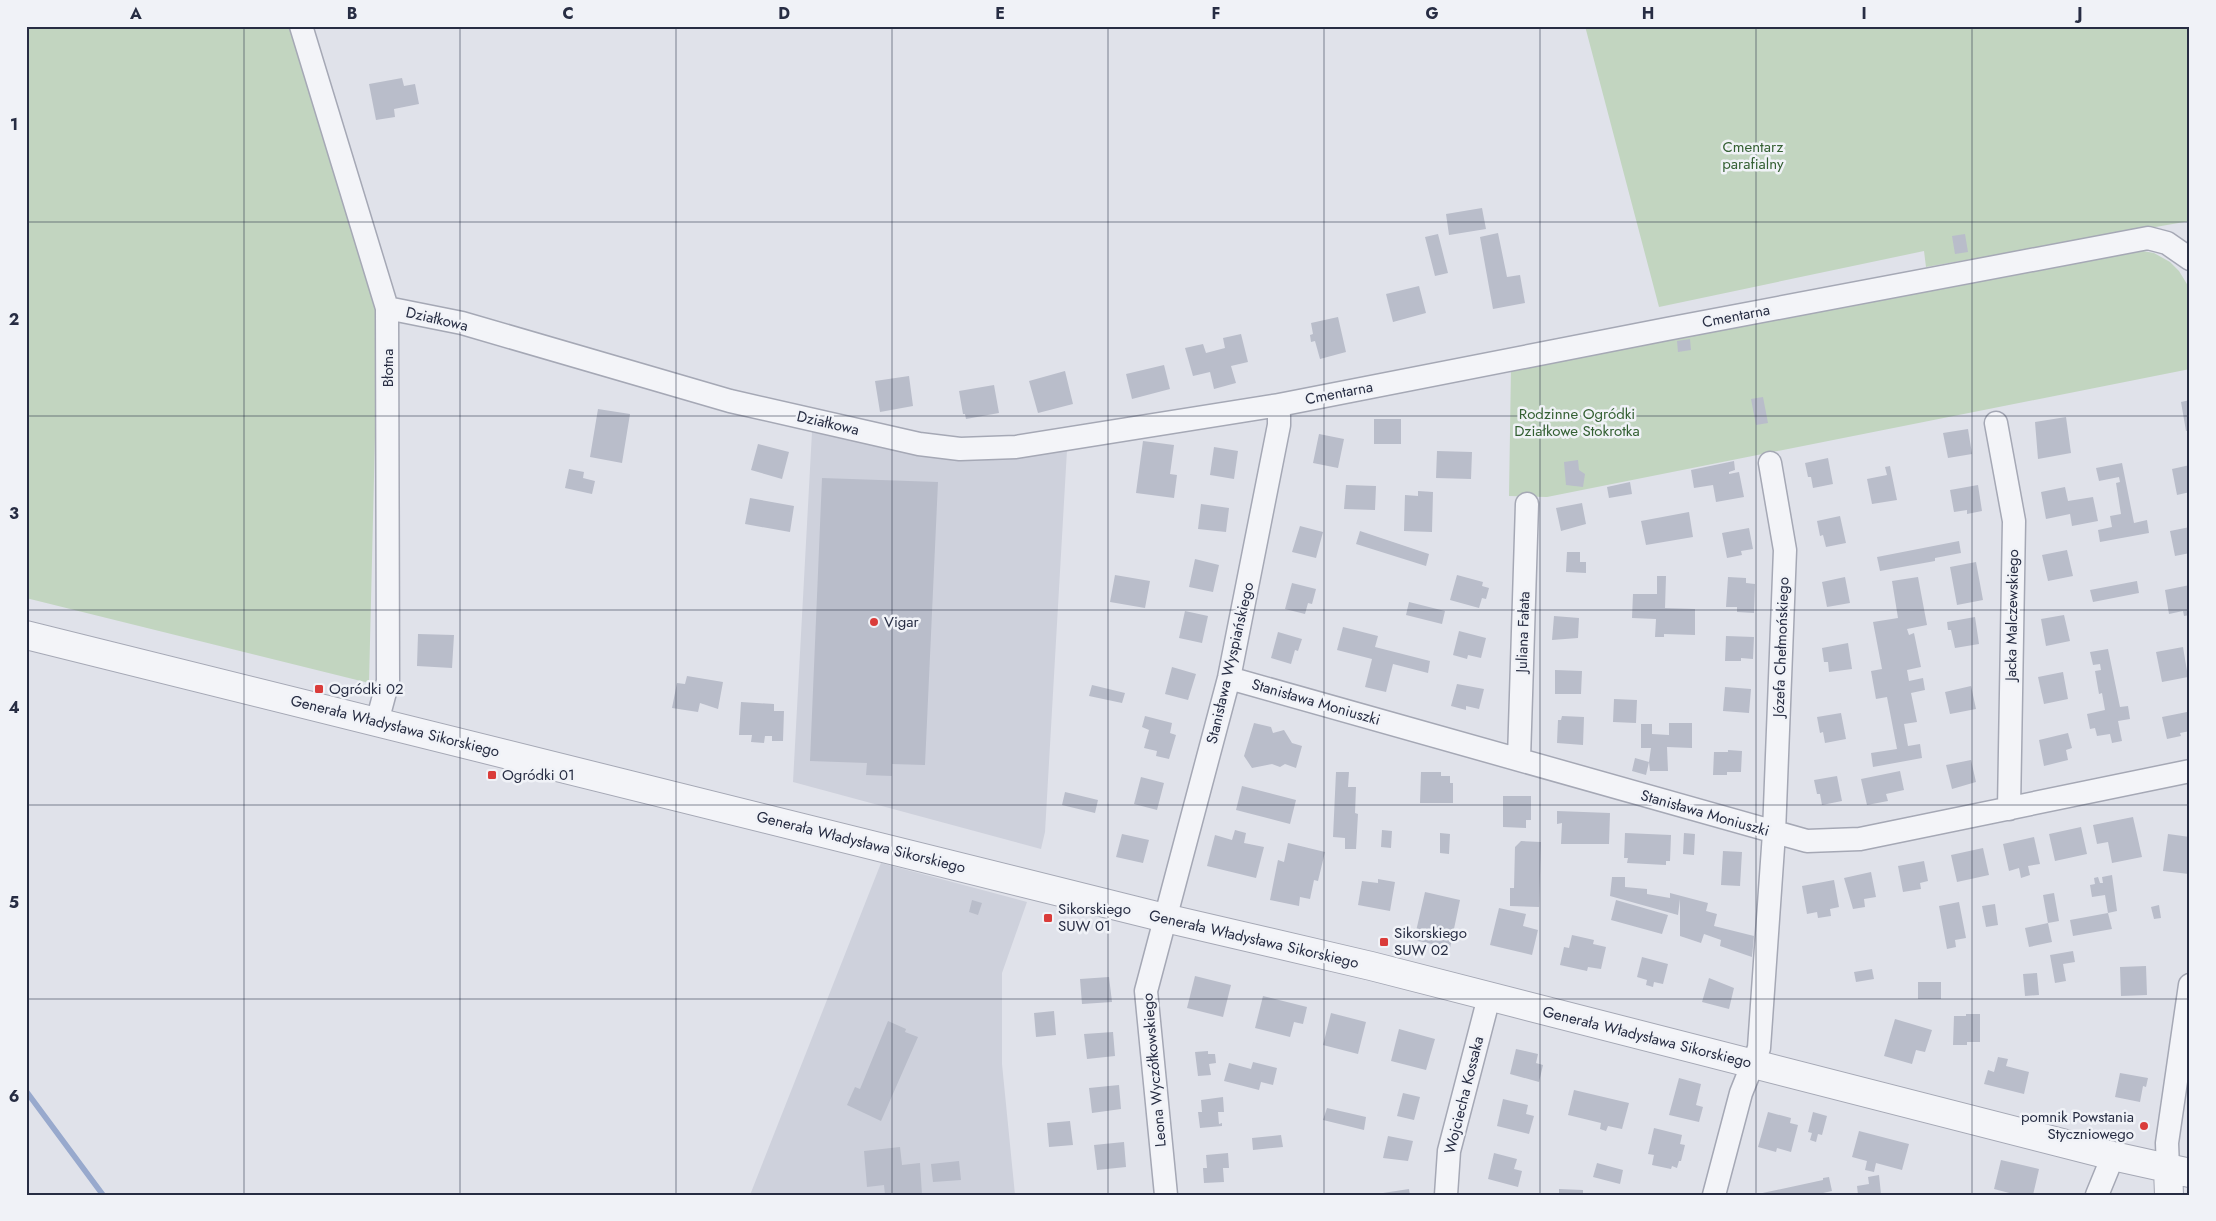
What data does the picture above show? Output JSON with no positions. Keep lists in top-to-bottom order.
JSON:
{
  "streets": {
    "street": [
      "Cmentarna",
      "Działkowa",
      "Błotna",
      "Jacka Malczewskiego",
      "Juliana Fałata",
      "Józefa Chełmońskiego",
      "Stanisława Wyspiańskiego",
      "Stanisława Moniuszki",
      "Generała Władysława Sikorskiego",
      "Leona Wyczółkowskiego",
      "Wojciecha Kossaka"
    ]
  },
  "crossings": [
    ["Cmentarna", "Działkowa"],
    ["Cmentarna", "Stanisława Wyspiańskiego"],
    ["Działkowa", "Błotna"],
    ["Działkowa", "Stanisława Wyspiańskiego"],
    ["Błotna", "Generała Władysława Sikorskiego"],
    ["Jacka Malczewskiego", "Stanisława Moniuszki"],
    ["Juliana Fałata", "Stanisława Moniuszki"],
    ["Józefa Chełmońskiego", "Stanisława Moniuszki"],
    ["Józefa Chełmońskiego", "Generała Władysława Sikorskiego"],
    ["Stanisława Wyspiańskiego", "Stanisława Moniuszki"],
    ["Stanisława Wyspiańskiego", "Generała Władysława Sikorskiego"],
    ["Stanisława Wyspiańskiego", "Leona Wyczółkowskiego"],
    ["Generała Władysława Sikorskiego", "Leona Wyczółkowskiego"],
    ["Generała Władysława Sikorskiego", "Wojciecha Kossaka"]
  ],
  "parks": ["Cmentarz parafialny", "Rodzinne Ogródki Działkowe Stokrotka"],
  "places": {
    "other": ["Vigar", "pomnik Powstania Styczniowego"],
    "transit": [
      "Ogródki 02",
      "Ogródki 01",
      "Sikorskiego SUW 01",
      "Sikorskiego SUW 02"
    ]
  },
  "grid": {
    "columns": [
      "A",
      "B",
      "C",
      "D",
      "E",
      "F",
      "G",
      "H",
      "I",
      "J"
    ],
    "rows": [
      "1",
      "2",
      "3",
      "4",
      "5",
      "6"
    ]
  }
}
